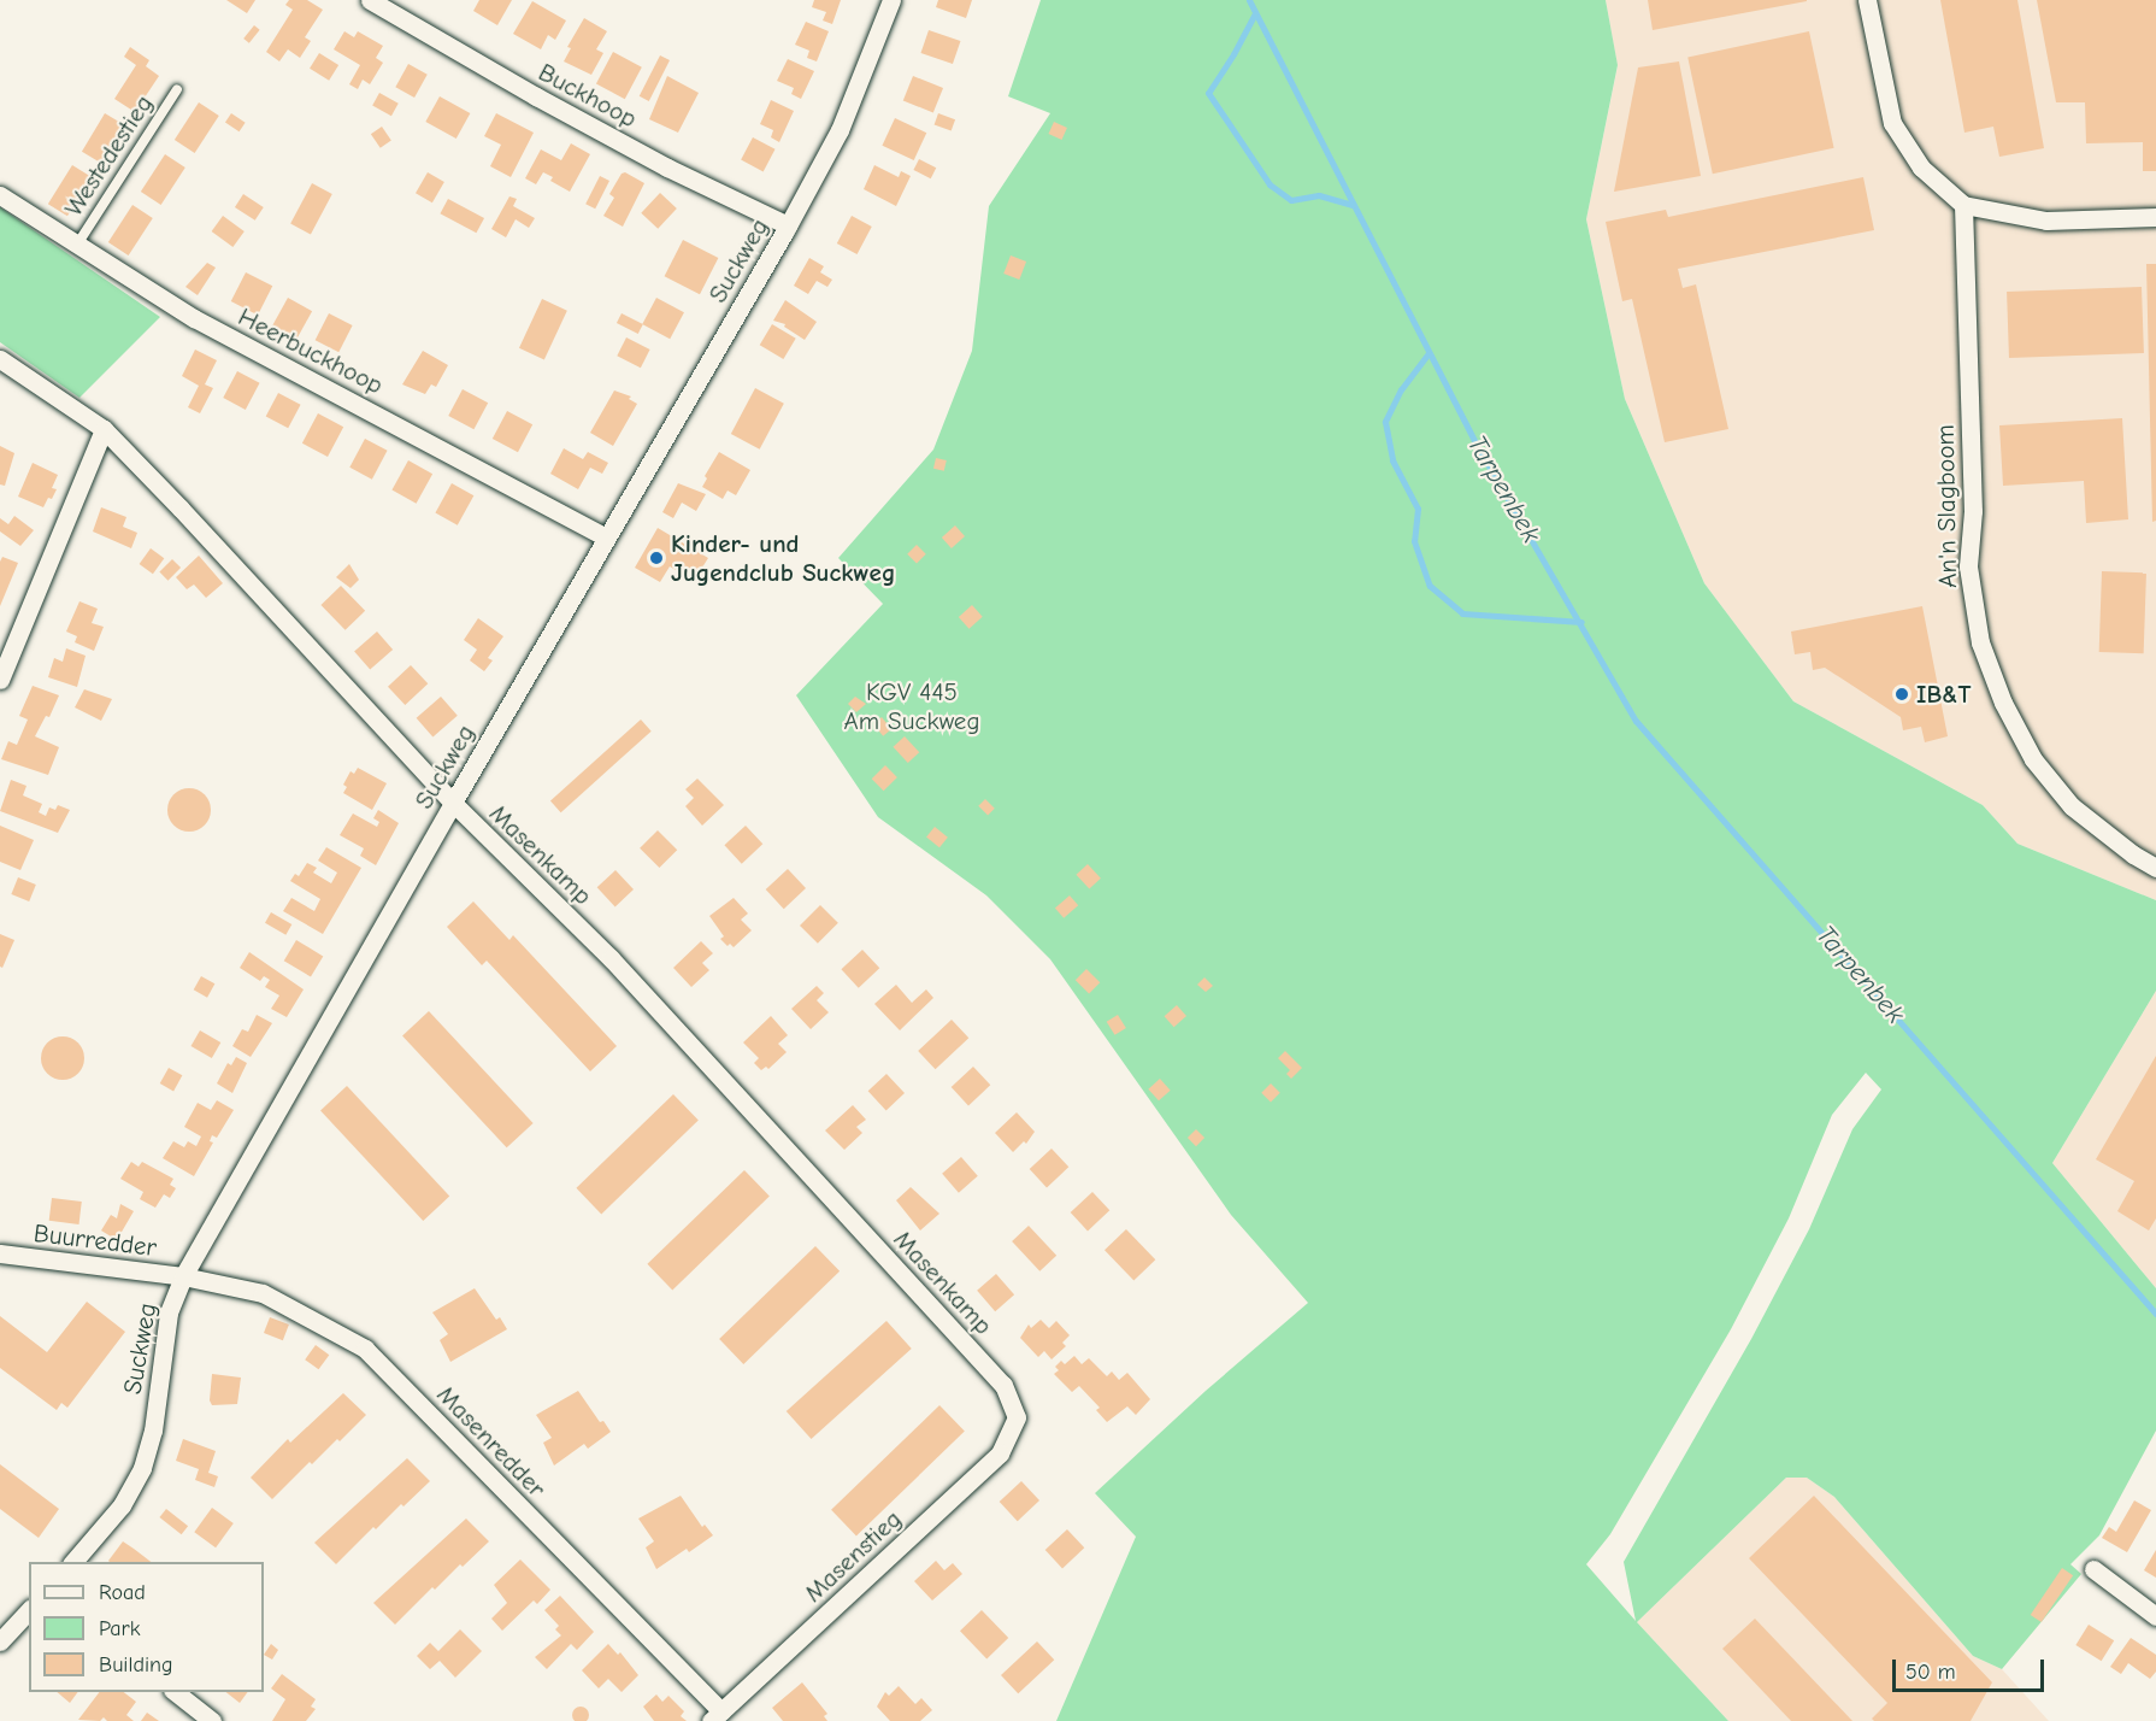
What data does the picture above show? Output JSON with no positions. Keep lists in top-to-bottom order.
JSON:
{
  "streets": {
    "street": [
      "Buckhoop",
      "Suckweg",
      "Heerbuckhoop",
      "An'n Slagboom",
      "Masenkamp",
      "Buurredder",
      "Masenredder",
      "Masenstieg"
    ],
    "lane": ["Westedestieg"]
  },
  "crossings": [
    ["Buckhoop", "Suckweg"],
    ["Westedestieg", "Heerbuckhoop"],
    ["Suckweg", "Heerbuckhoop"],
    ["Suckweg", "Masenkamp"],
    ["Suckweg", "Buurredder"],
    ["Suckweg", "Masenredder"],
    ["Masenkamp", "Masenstieg"],
    ["Buurredder", "Masenredder"],
    ["Masenredder", "Masenstieg"]
  ],
  "water": ["Tarpenbek"],
  "parks": ["KGV 445 Am Suckweg"],
  "places": ["Kinder- und Jugendclub Suckweg", "IB&T"],
  "legend": ["Road", "Park", "Building"],
  "scale_bar": "50 m"
}
